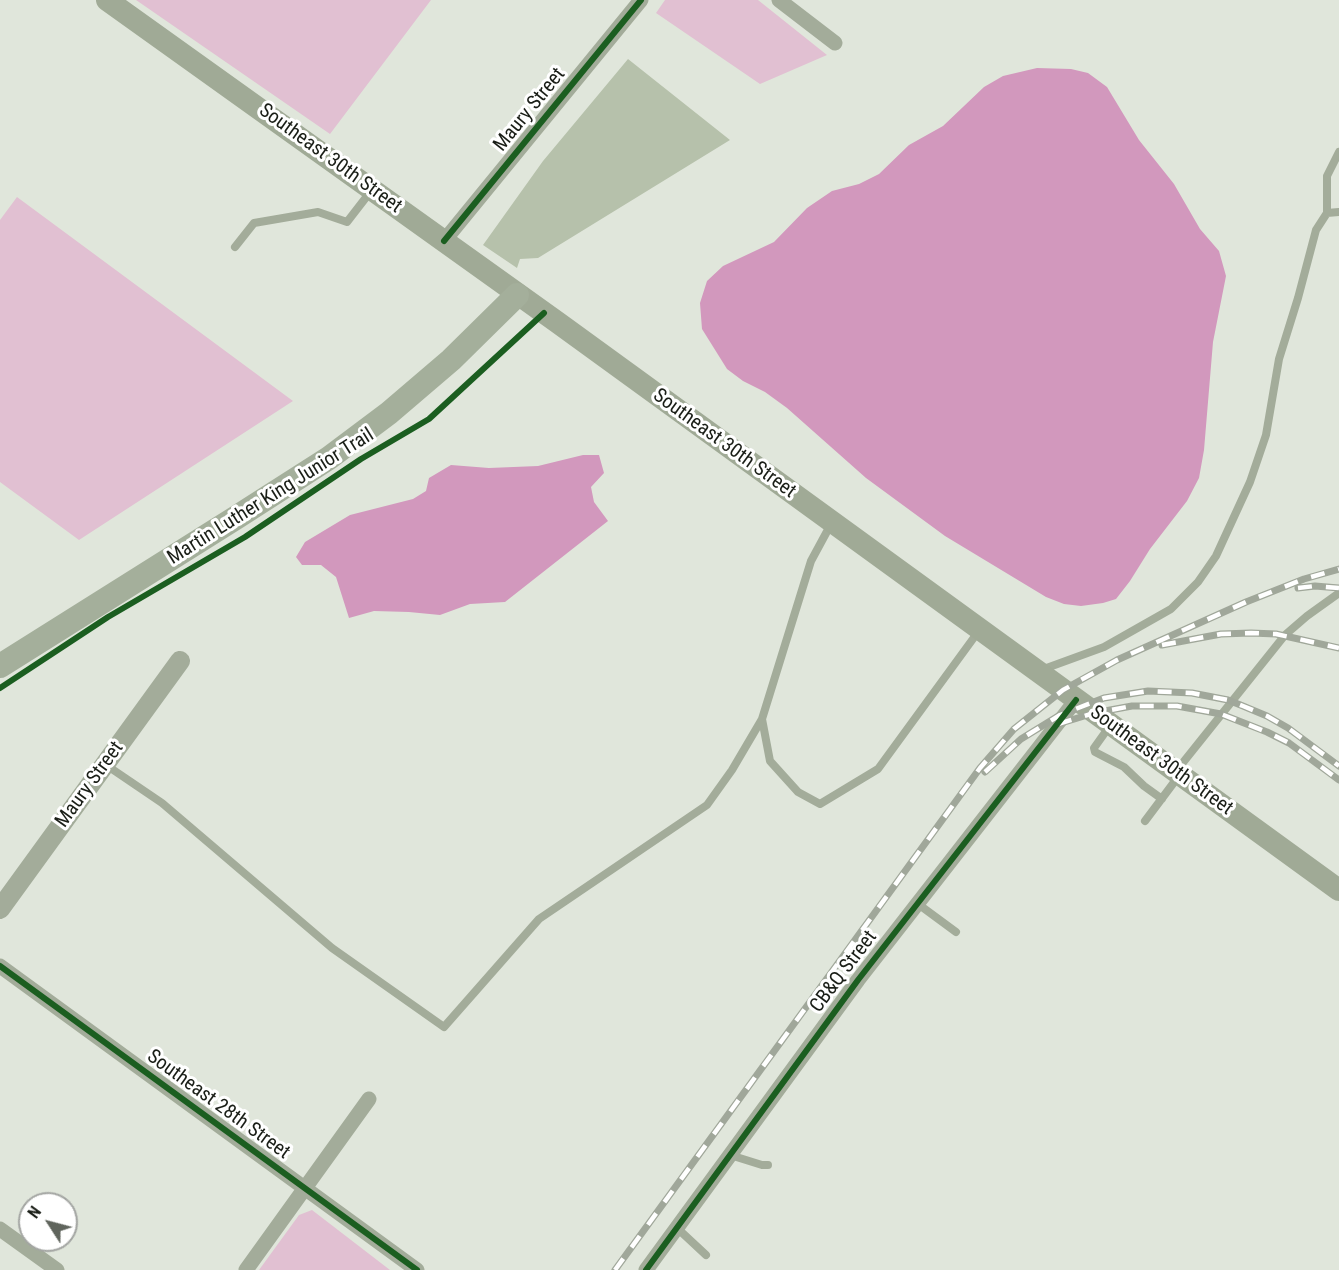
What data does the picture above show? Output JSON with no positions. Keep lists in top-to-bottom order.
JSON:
{
  "streets": {
    "main road": ["Southeast 30th Street"],
    "street": ["Maury Street", "CB&Q Street", "Southeast 28th Street"],
    "cycle path": ["Martin Luther King Junior Trail"]
  },
  "crossings": [
    ["Maury Street", "Southeast 30th Street"],
    ["Southeast 30th Street", "CB&Q Street"]
  ],
  "north": "top left"
}
